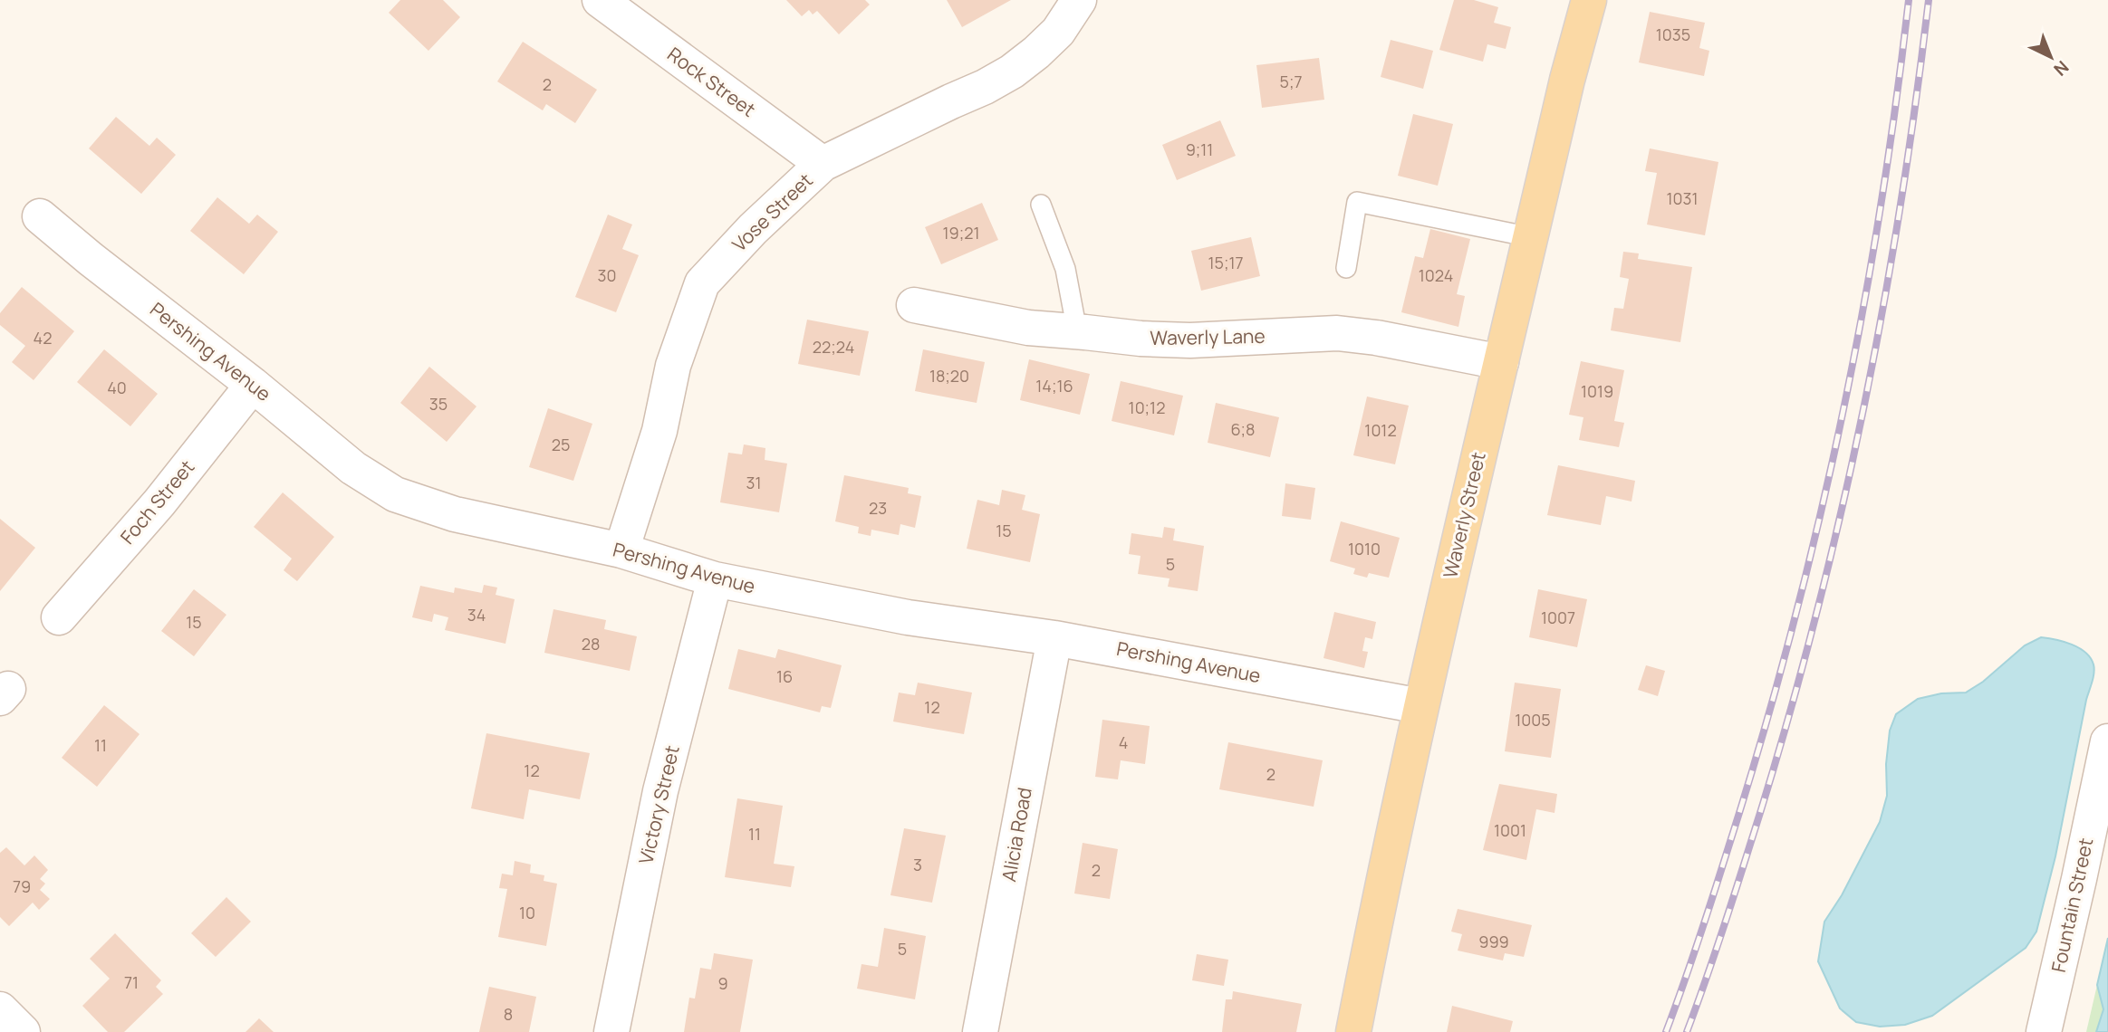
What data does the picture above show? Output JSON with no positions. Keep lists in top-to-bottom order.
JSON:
{
  "streets": {
    "main road": ["Waverly Street"],
    "street": [
      "Rock Street",
      "Vose Street",
      "Waverly Lane",
      "Pershing Avenue",
      "Foch Street",
      "Victory Street",
      "Alicia Road",
      "Fountain Street"
    ]
  },
  "crossings": [
    ["Rock Street", "Vose Street"],
    ["Vose Street", "Pershing Avenue"],
    ["Waverly Lane", "Waverly Street"],
    ["Pershing Avenue", "Foch Street"],
    ["Pershing Avenue", "Waverly Street"],
    ["Pershing Avenue", "Victory Street"],
    ["Pershing Avenue", "Alicia Road"]
  ],
  "house_numbers": [
    "1035",
    "5;7",
    "2",
    "9;11",
    "1031",
    "19;21",
    "15;17",
    "30",
    "1024",
    "42",
    "22;24",
    "18;20",
    "14;16",
    "40",
    "1019",
    "35",
    "10;12",
    "6;8",
    "1012",
    "25",
    "31",
    "23",
    "15",
    "1010",
    "5",
    "34",
    "1007",
    "15",
    "28",
    "16",
    "12",
    "1005",
    "4",
    "11",
    "12",
    "2",
    "1001",
    "11",
    "3",
    "2",
    "79",
    "10",
    "999",
    "5",
    "71",
    "9",
    "8"
  ],
  "north": "bottom right"
}
